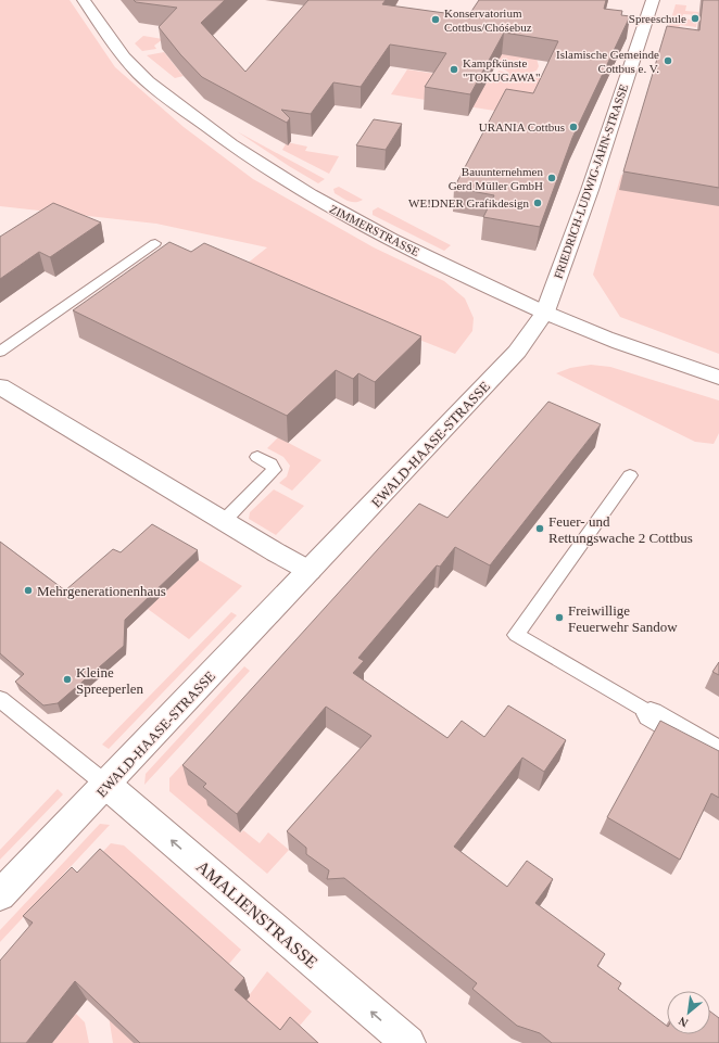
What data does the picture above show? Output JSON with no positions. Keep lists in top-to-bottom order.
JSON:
{
  "streets": {
    "street": [
      "FRIEDRICH-LUDWIG-JAHN-STRASSE",
      "ZIMMERSTRASSE",
      "EWALD-HAASE-STRASSE",
      "AMALIENSTRASSE"
    ]
  },
  "crossings": [
    ["FRIEDRICH-LUDWIG-JAHN-STRASSE", "ZIMMERSTRASSE"],
    ["FRIEDRICH-LUDWIG-JAHN-STRASSE", "EWALD-HAASE-STRASSE"],
    ["ZIMMERSTRASSE", "EWALD-HAASE-STRASSE"],
    ["EWALD-HAASE-STRASSE", "AMALIENSTRASSE"]
  ],
  "one_way": ["AMALIENSTRASSE"],
  "places": [
    "Spreeschule",
    "Konservatorium Cottbus/Chóśebuz",
    "Islamische Gemeinde Cottbus e. V.",
    "Kampfkünste \"TOKUGAWA\"",
    "URANIA Cottbus",
    "Bauunternehmen Gerd Müller GmbH",
    "WE!DNER Grafikdesign",
    "Feuer- und Rettungswache 2 Cottbus",
    "Mehrgenerationenhaus",
    "Freiwillige Feuerwehr Sandow",
    "Kleine Spreeperlen"
  ],
  "north": "bottom left"
}
